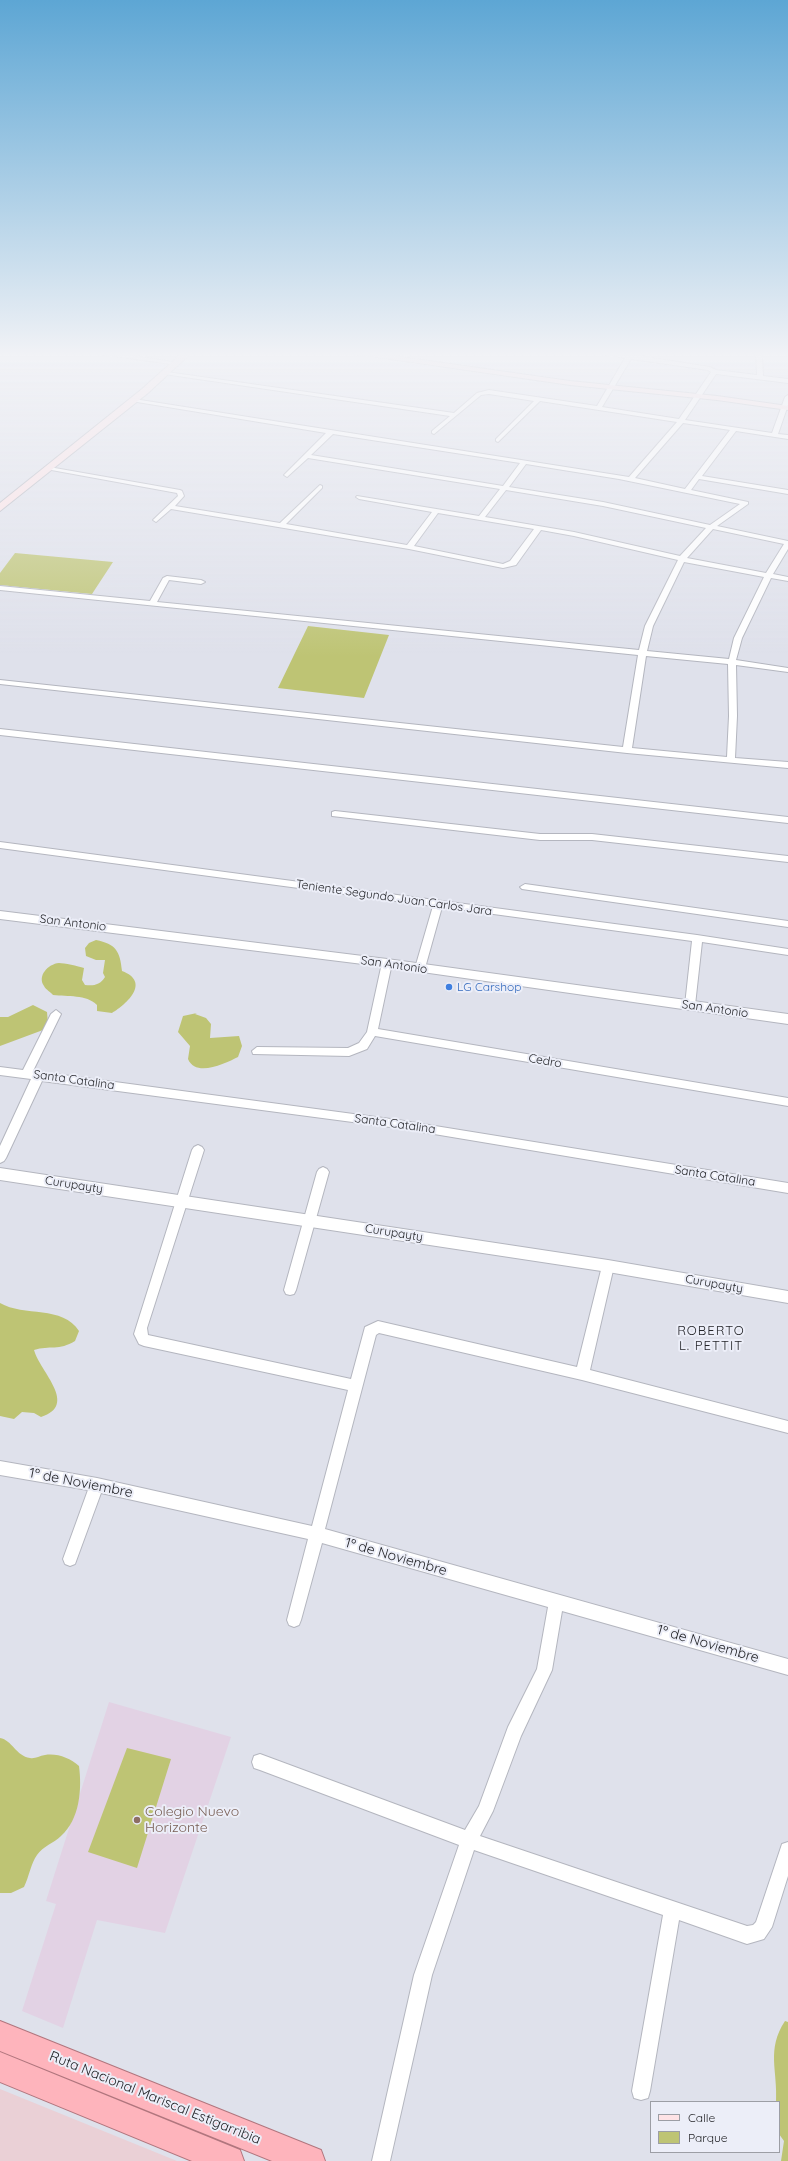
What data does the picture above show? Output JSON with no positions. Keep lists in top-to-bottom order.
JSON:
{
  "streets": {
    "highway": ["Ruta Nacional Mariscal Estigarribia"],
    "street": [
      "Teniente Segundo Juan Carlos Jara",
      "San Antonio",
      "Cedro",
      "Santa Catalina",
      "Curupayty",
      "1º de Noviembre"
    ]
  },
  "districts": ["ROBERTO L. PETTIT"],
  "places": ["LG Carshop", "Colegio Nuevo Horizonte"],
  "legend": ["Calle", "Parque"]
}
